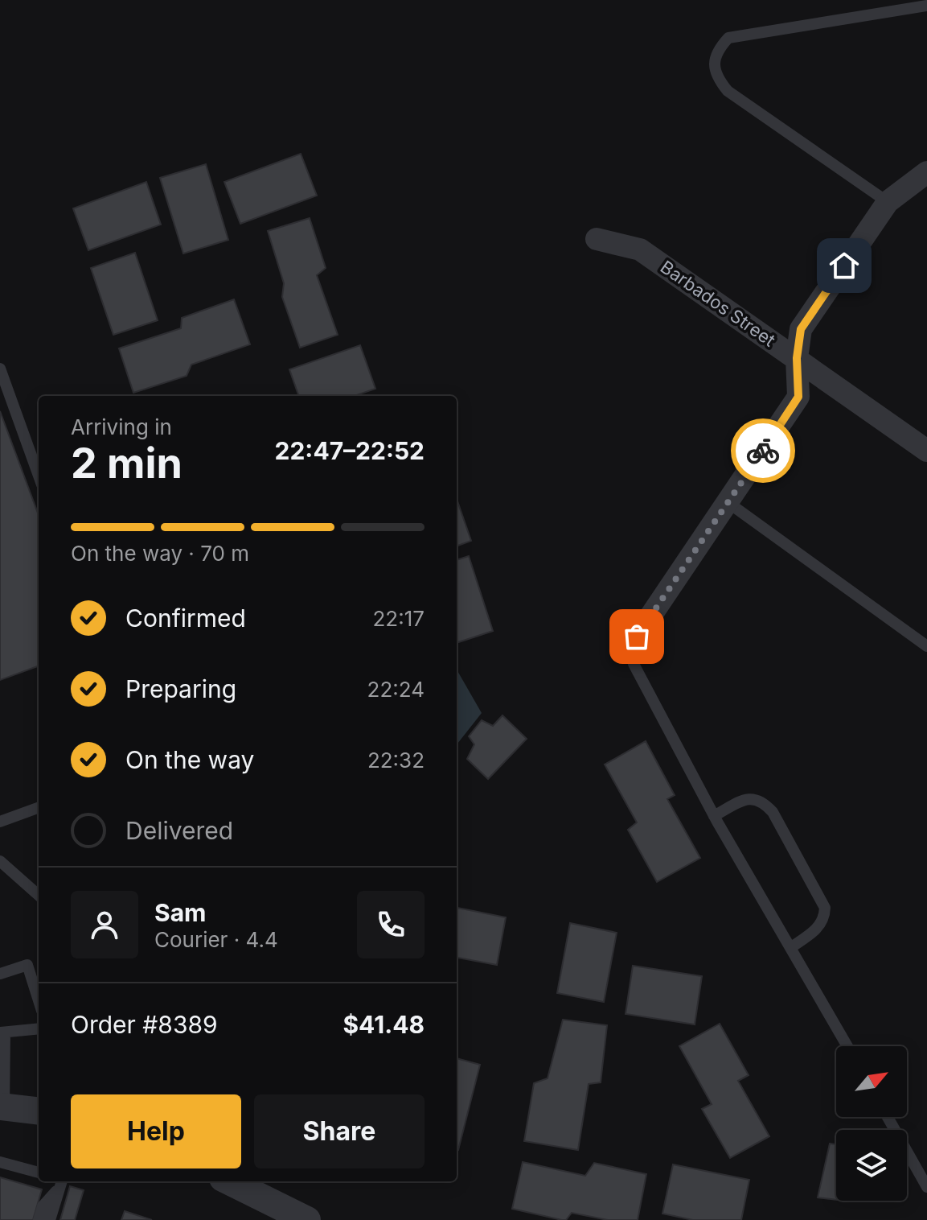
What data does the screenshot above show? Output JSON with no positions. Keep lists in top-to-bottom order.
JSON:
{
  "streets": {
    "street": ["Barbados Street"]
  },
  "north": "top right",
  "page": {
    "heading": ["2 min", "Arriving in", "22:47–22:52"],
    "panel": [
      "Sam",
      "Courier · 4.4",
      "Order #8389",
      "$41.48"
    ],
    "bar": "On the way · 70 m",
    "list": [
      ["Confirmed", "22:17"],
      ["Preparing", "22:24"],
      ["On the way", "22:32"],
      "Delivered"
    ],
    "buttons": ["Help", "Share"]
  }
}
